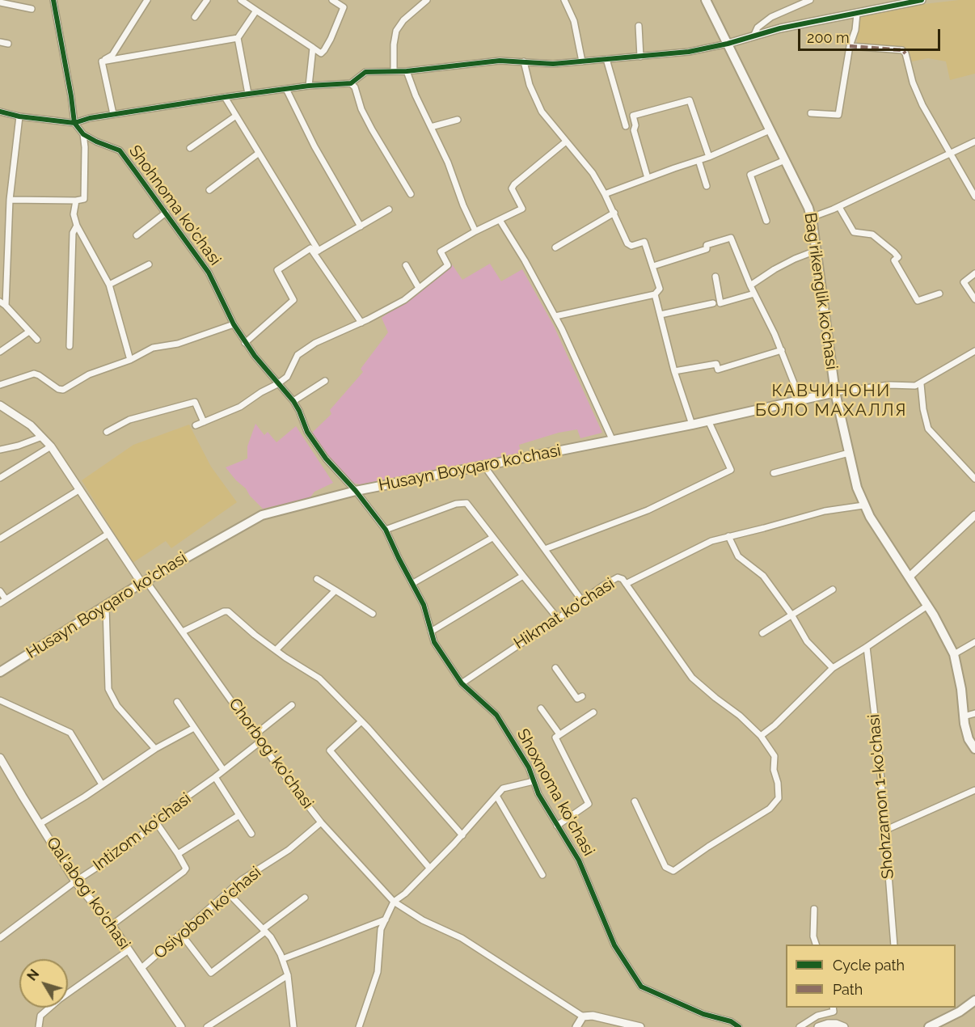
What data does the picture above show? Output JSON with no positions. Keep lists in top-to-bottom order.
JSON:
{
  "streets": {
    "main road": ["Bag'rikenglik ko'chasi", "Husayn Boyqaro ko'chasi"],
    "street": [
      "Shohnoma ko'chasi",
      "Hikmat ko'chasi",
      "Сhorbog' ko'chasi",
      "Shoxnoma ko'chasi",
      "Shohzamon 1-ko'chasi",
      "Intizom ko'chasi",
      "Qal'abog' ko'chasi",
      "Osiyobon ko'chasi"
    ]
  },
  "crossings": [
    ["Shohnoma ko'chasi", "Husayn Boyqaro ko'chasi"],
    ["Shohnoma ko'chasi", "Shoxnoma ko'chasi"],
    ["Bag'rikenglik ko'chasi", "Husayn Boyqaro ko'chasi"],
    ["Bag'rikenglik ko'chasi", "Hikmat ko'chasi"],
    ["Husayn Boyqaro ko'chasi", "Сhorbog' ko'chasi"],
    ["Hikmat ko'chasi", "Shoxnoma ko'chasi"],
    ["Сhorbog' ko'chasi", "Intizom ko'chasi"],
    ["Сhorbog' ko'chasi", "Osiyobon ko'chasi"],
    ["Intizom ko'chasi", "Qal'abog' ko'chasi"],
    ["Qal'abog' ko'chasi", "Osiyobon ko'chasi"]
  ],
  "districts": ["КАВЧИНОНИ БОЛО МАХАЛЛЯ"],
  "legend": ["Cycle path", "Path"],
  "scale_bar": "200 m",
  "north": "top left"
}
